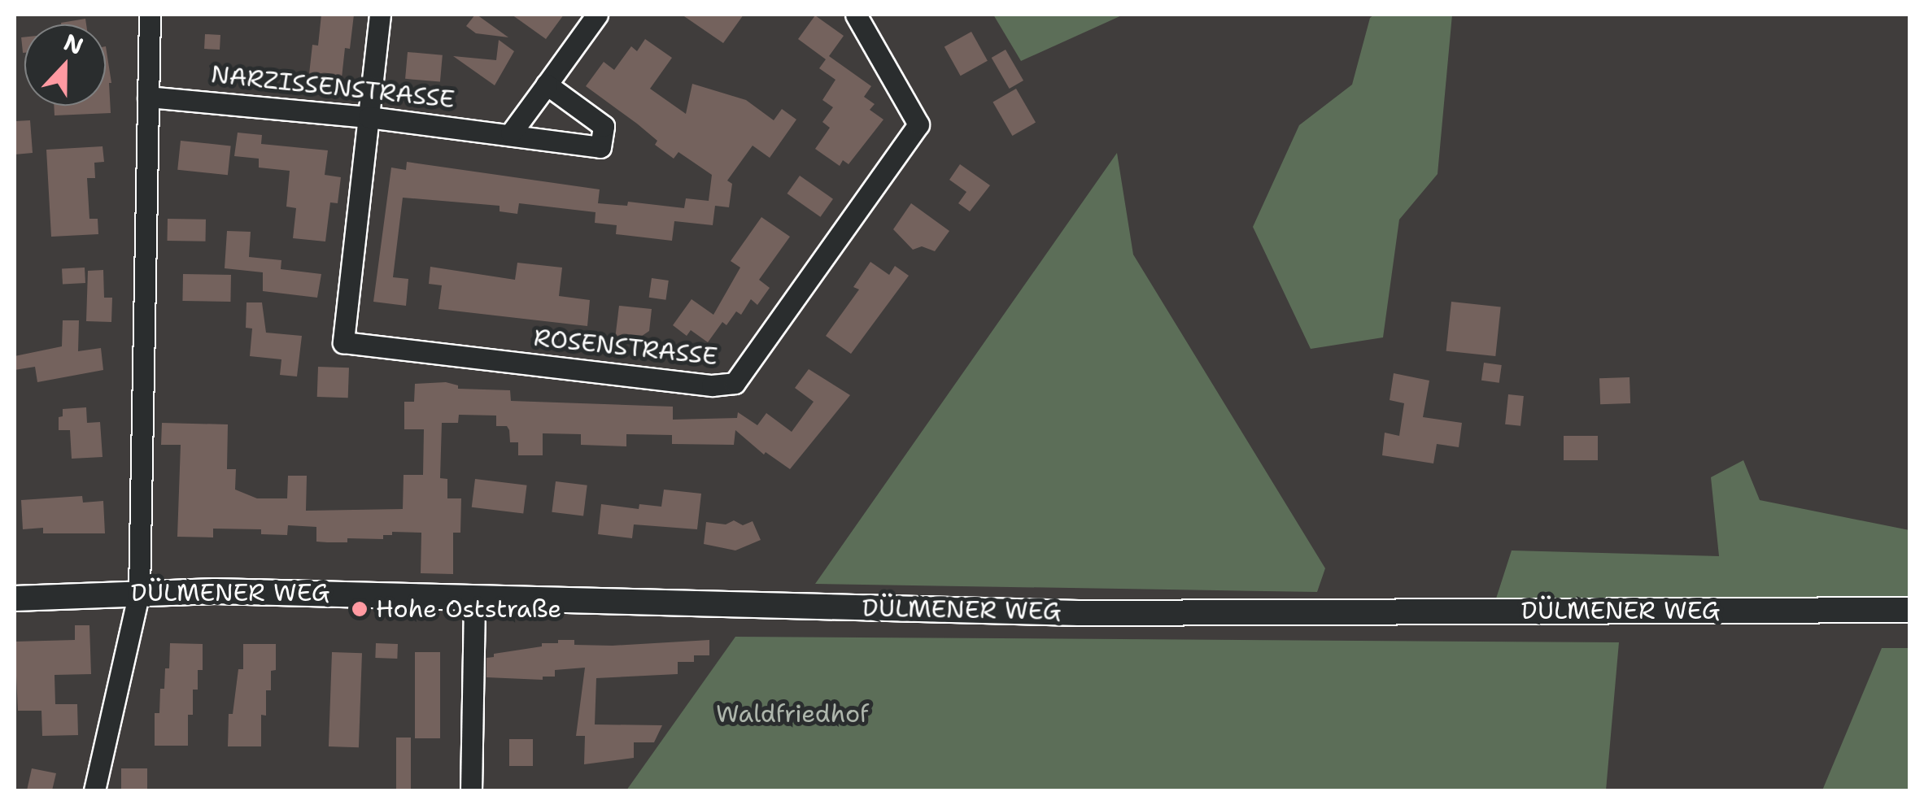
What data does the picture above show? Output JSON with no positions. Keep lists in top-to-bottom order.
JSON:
{
  "streets": {
    "street": ["NARZISSENSTRASSE", "ROSENSTRASSE", "DÜLMENER WEG"]
  },
  "crossings": [
    ["NARZISSENSTRASSE", "ROSENSTRASSE"]
  ],
  "parks": ["Waldfriedhof"],
  "places": ["Hohe Oststraße"],
  "north": "top"
}
